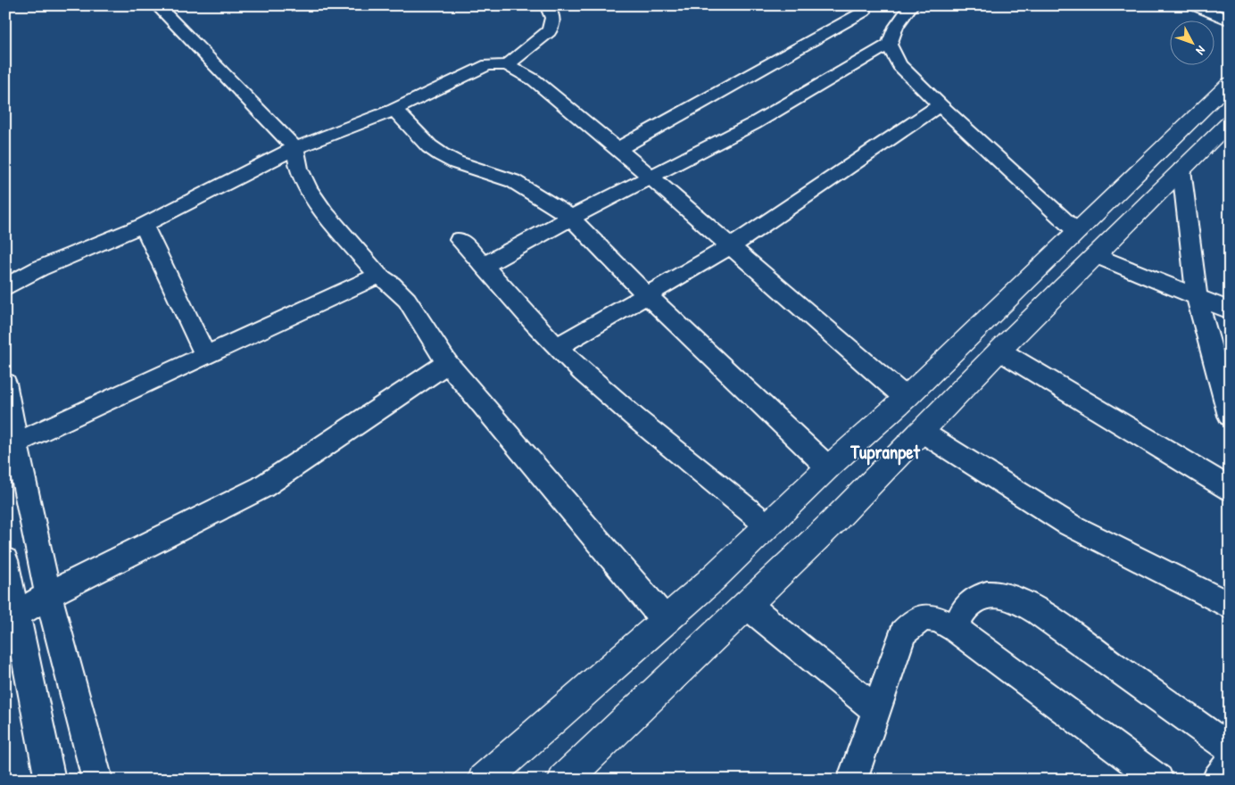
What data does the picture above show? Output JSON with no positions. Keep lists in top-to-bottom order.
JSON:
{
  "districts": ["Tupranpet"],
  "north": "bottom right"
}
